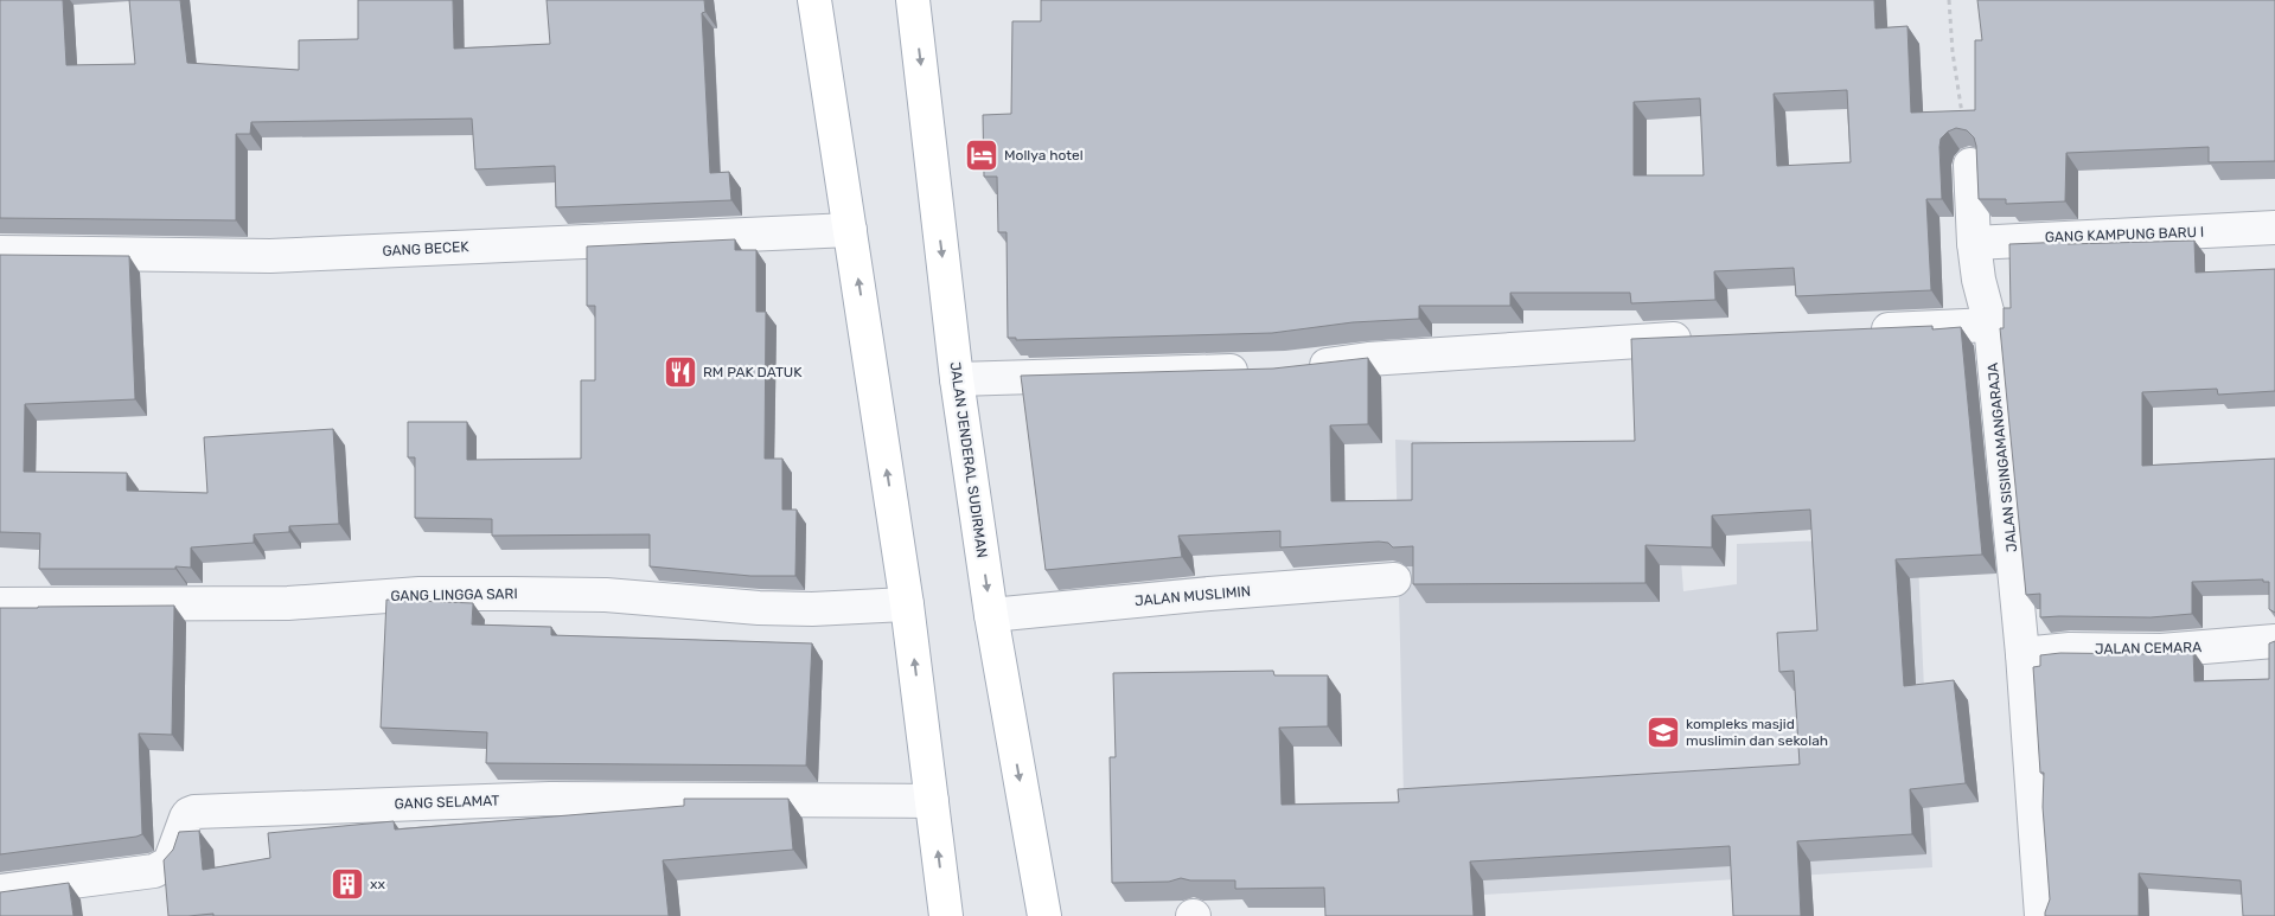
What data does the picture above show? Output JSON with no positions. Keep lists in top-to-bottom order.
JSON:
{
  "streets": {
    "main road": ["JALAN JENDERAL SUDIRMAN"],
    "street": [
      "GANG KAMPUNG BARU I",
      "GANG BECEK",
      "JALAN SISINGAMANGARAJA",
      "GANG LINGGA SARI",
      "JALAN MUSLIMIN",
      "JALAN CEMARA",
      "GANG SELAMAT"
    ]
  },
  "crossings": [
    ["GANG KAMPUNG BARU I", "JALAN SISINGAMANGARAJA"],
    ["JALAN SISINGAMANGARAJA", "JALAN CEMARA"],
    ["JALAN JENDERAL SUDIRMAN", "JALAN MUSLIMIN"]
  ],
  "places": {
    "hotel": ["Mollya hotel"],
    "restaurant": ["RM PAK DATUK"],
    "school or university": ["kompleks masjid muslimin dan sekolah"],
    "building": ["xx"]
  }
}
